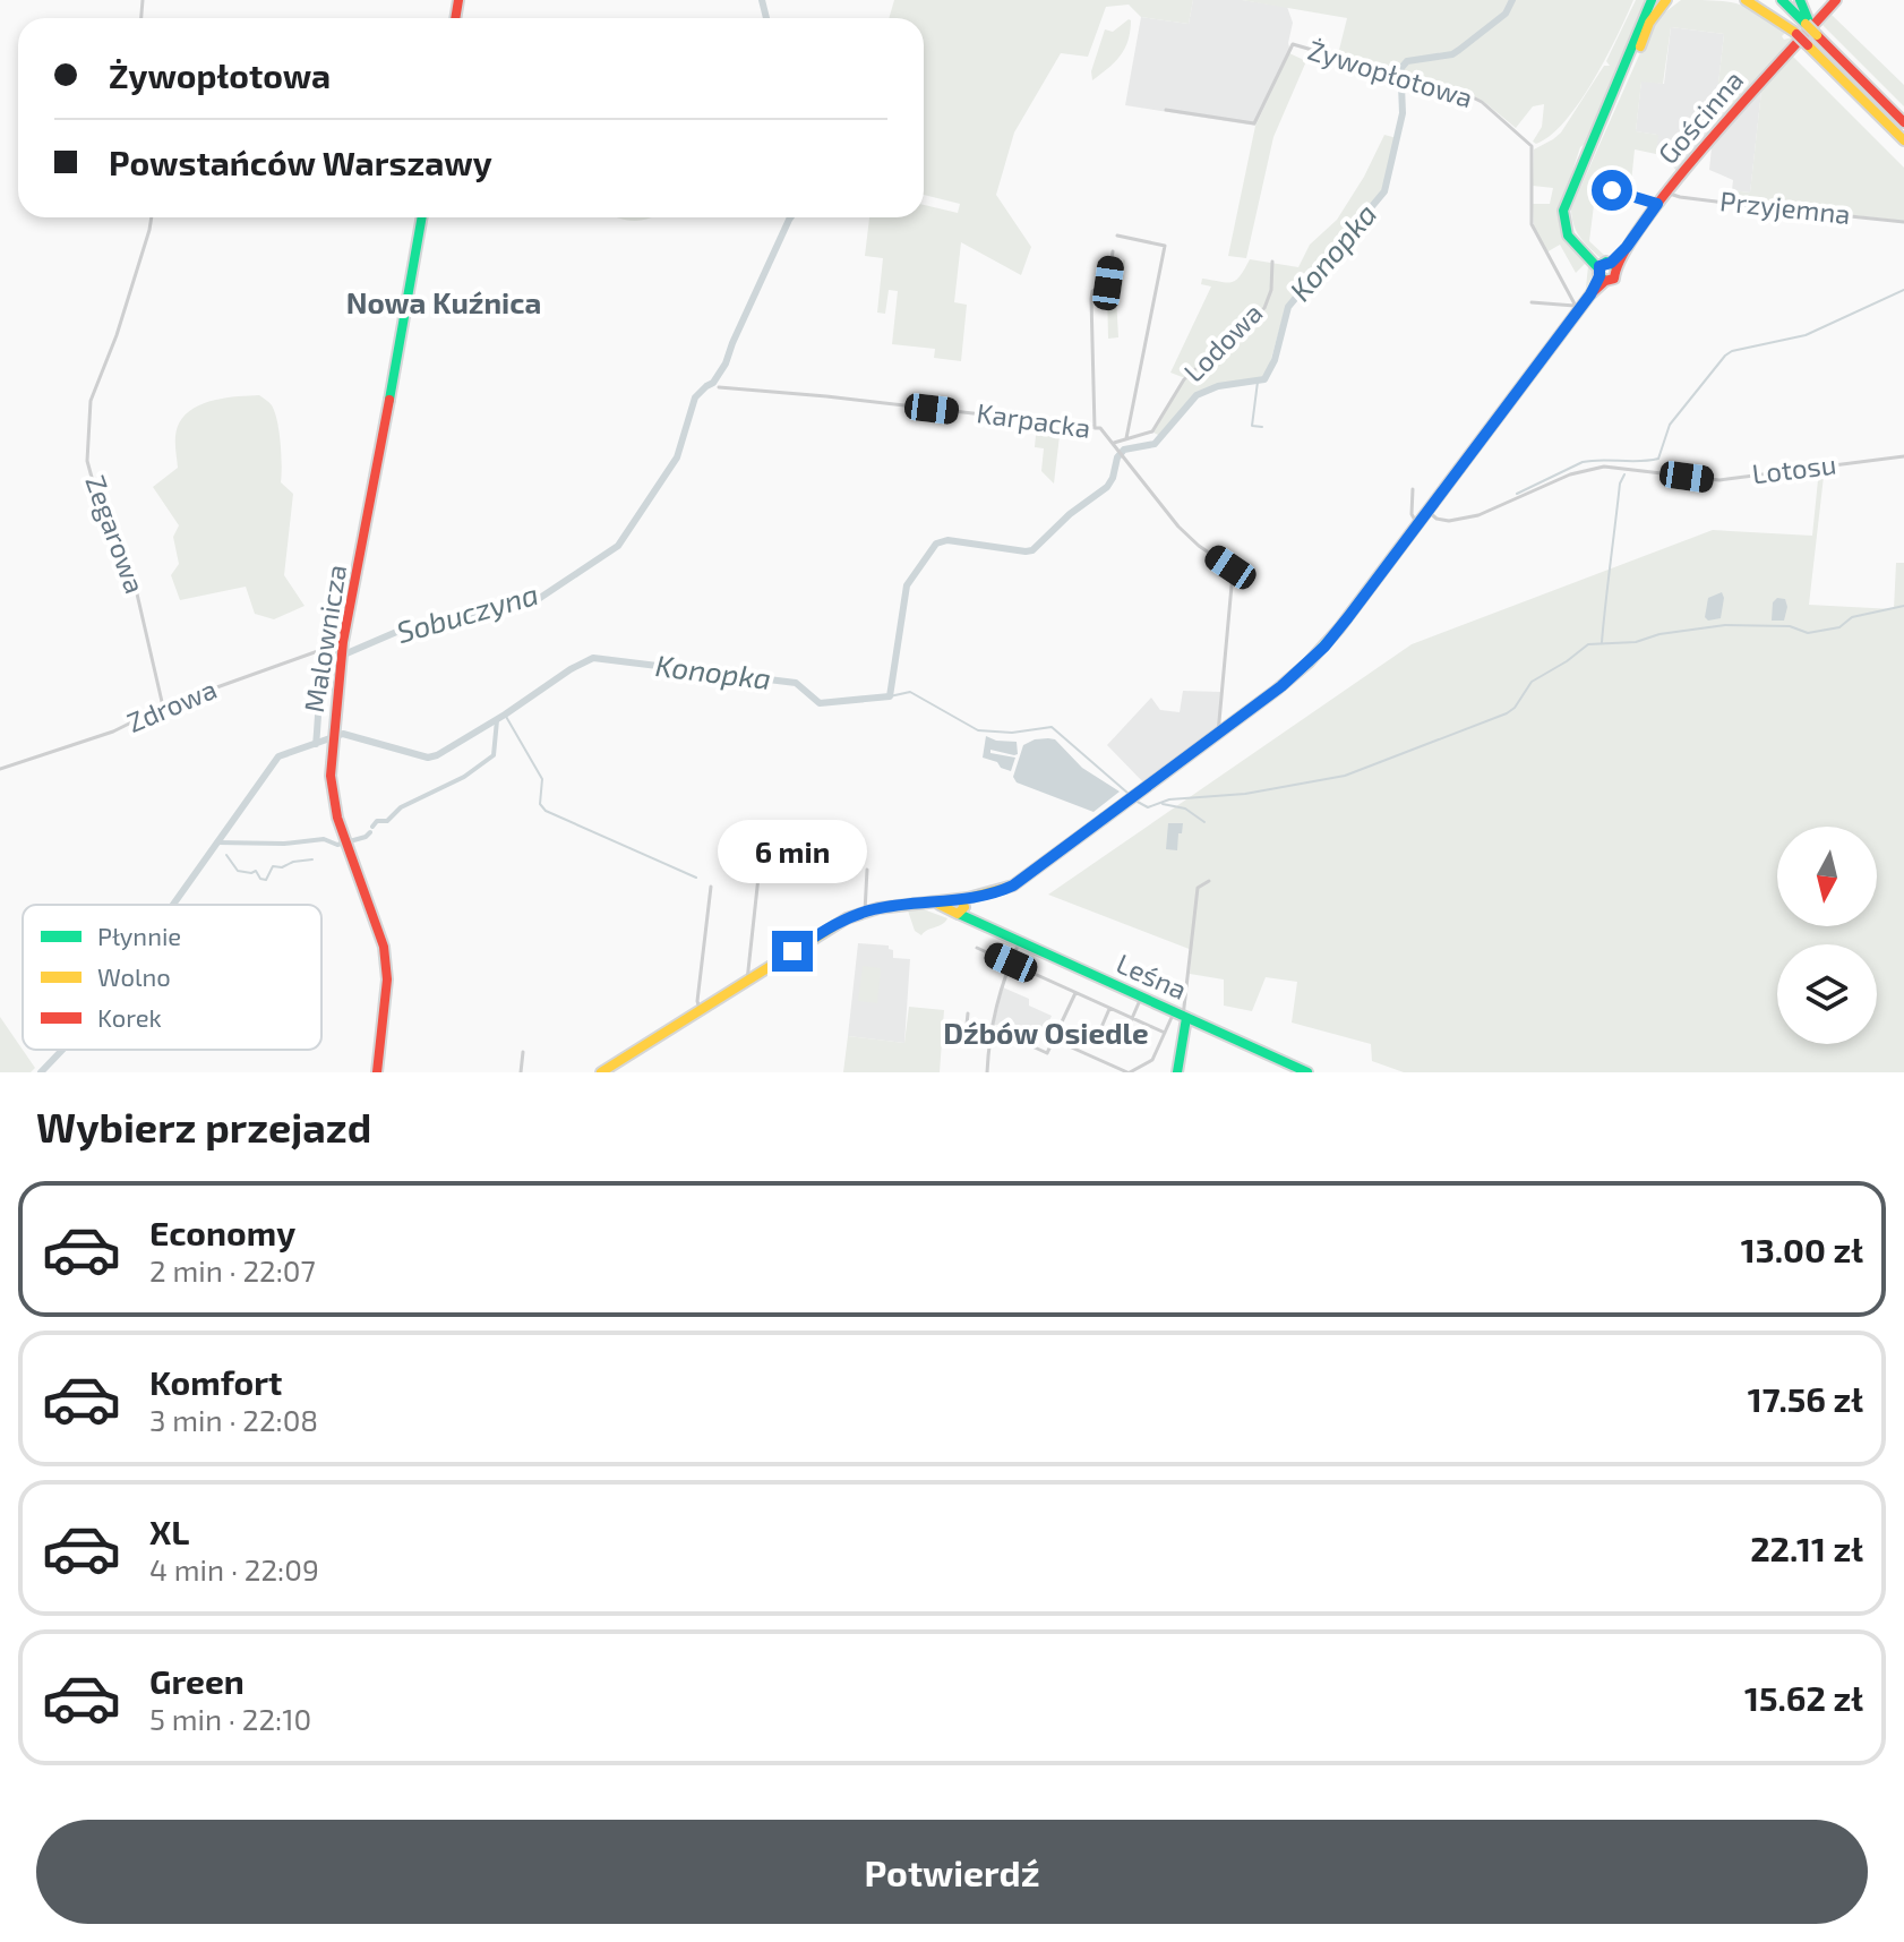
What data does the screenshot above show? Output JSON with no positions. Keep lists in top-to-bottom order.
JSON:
{
  "streets": {
    "main road": ["Gościnna", "Malownicza", "Leśna"],
    "street": [
      "Żywopłotowa",
      "Przyjemna",
      "Lodowa",
      "Karpacka",
      "Lotosu",
      "Zegarowa",
      "Zdrowa"
    ]
  },
  "crossings": [
    ["Żywopłotowa", "Gościnna"],
    ["Gościnna", "Przyjemna"],
    ["Gościnna", "Karpacka"],
    ["Gościnna", "Lotosu"],
    ["Gościnna", "Leśna"],
    ["Lodowa", "Karpacka"],
    ["Zegarowa", "Zdrowa"],
    ["Malownicza", "Zdrowa"]
  ],
  "districts": ["Nowa Kuźnica", "Dźbów Osiedle"],
  "water": ["Konopka", "Sobuczyna"],
  "legend": ["Płynnie", "Wolno", "Korek"],
  "north": "bottom",
  "page": {
    "banner": ["Żywopłotowa", "Powstańców Warszawy"],
    "bubble": "6 min",
    "heading": "Wybierz przejazd",
    "list": [
      {
        "name": "Economy",
        "note": "2 min · 22:07",
        "value": "13.00 zł"
      },
      {
        "name": "Komfort",
        "note": "3 min · 22:08",
        "value": "17.56 zł"
      },
      {
        "name": "XL",
        "note": "4 min · 22:09",
        "value": "22.11 zł"
      },
      {
        "name": "Green",
        "note": "5 min · 22:10",
        "value": "15.62 zł"
      }
    ],
    "buttons": "Potwierdź"
  }
}
